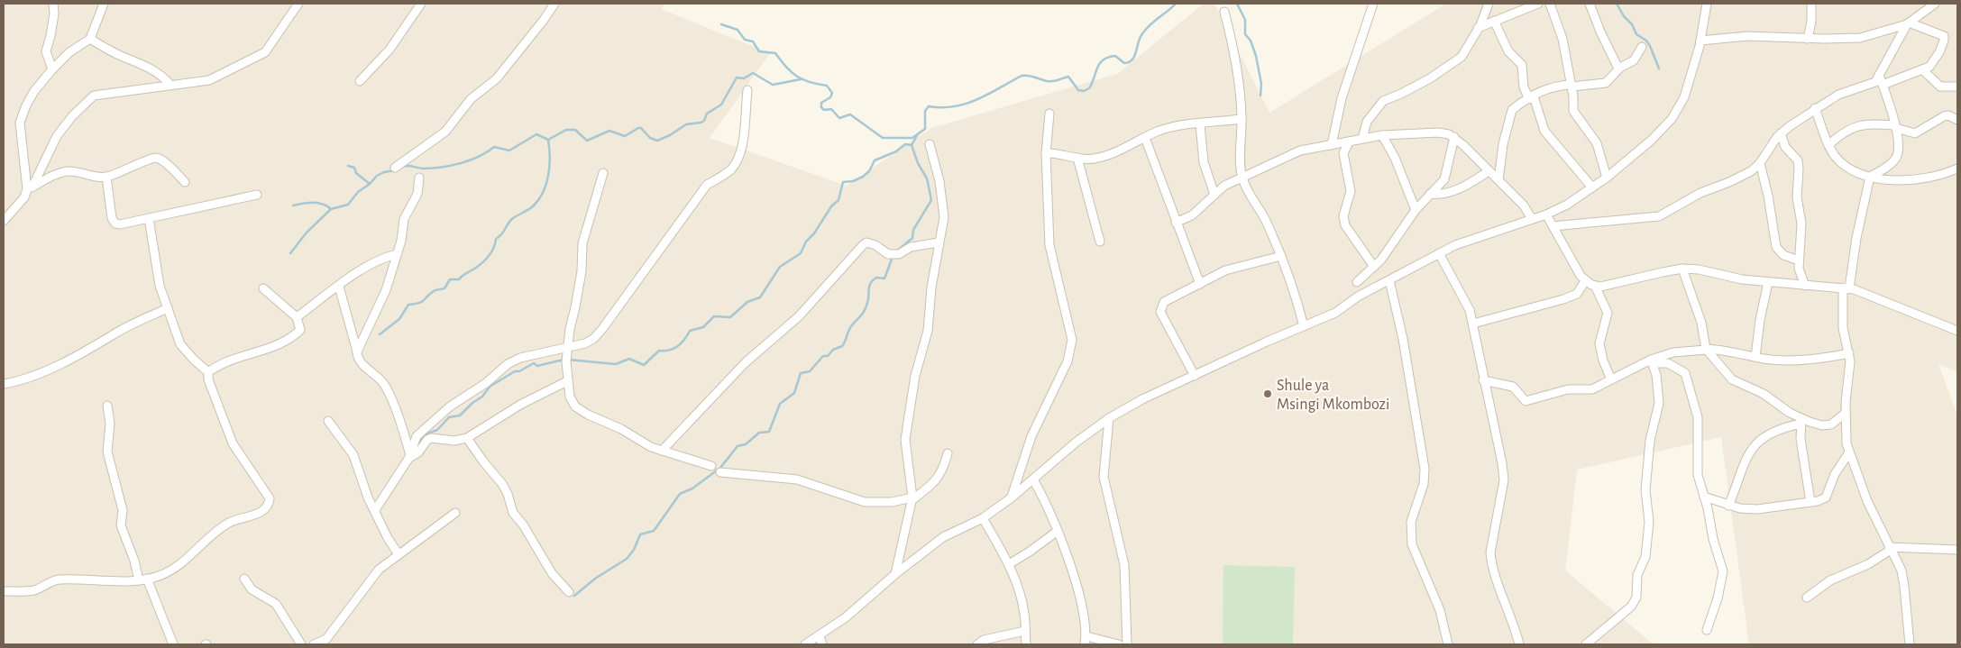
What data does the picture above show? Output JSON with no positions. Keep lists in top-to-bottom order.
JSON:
{
  "places": ["Shule ya Msingi Mkombozi"]
}
